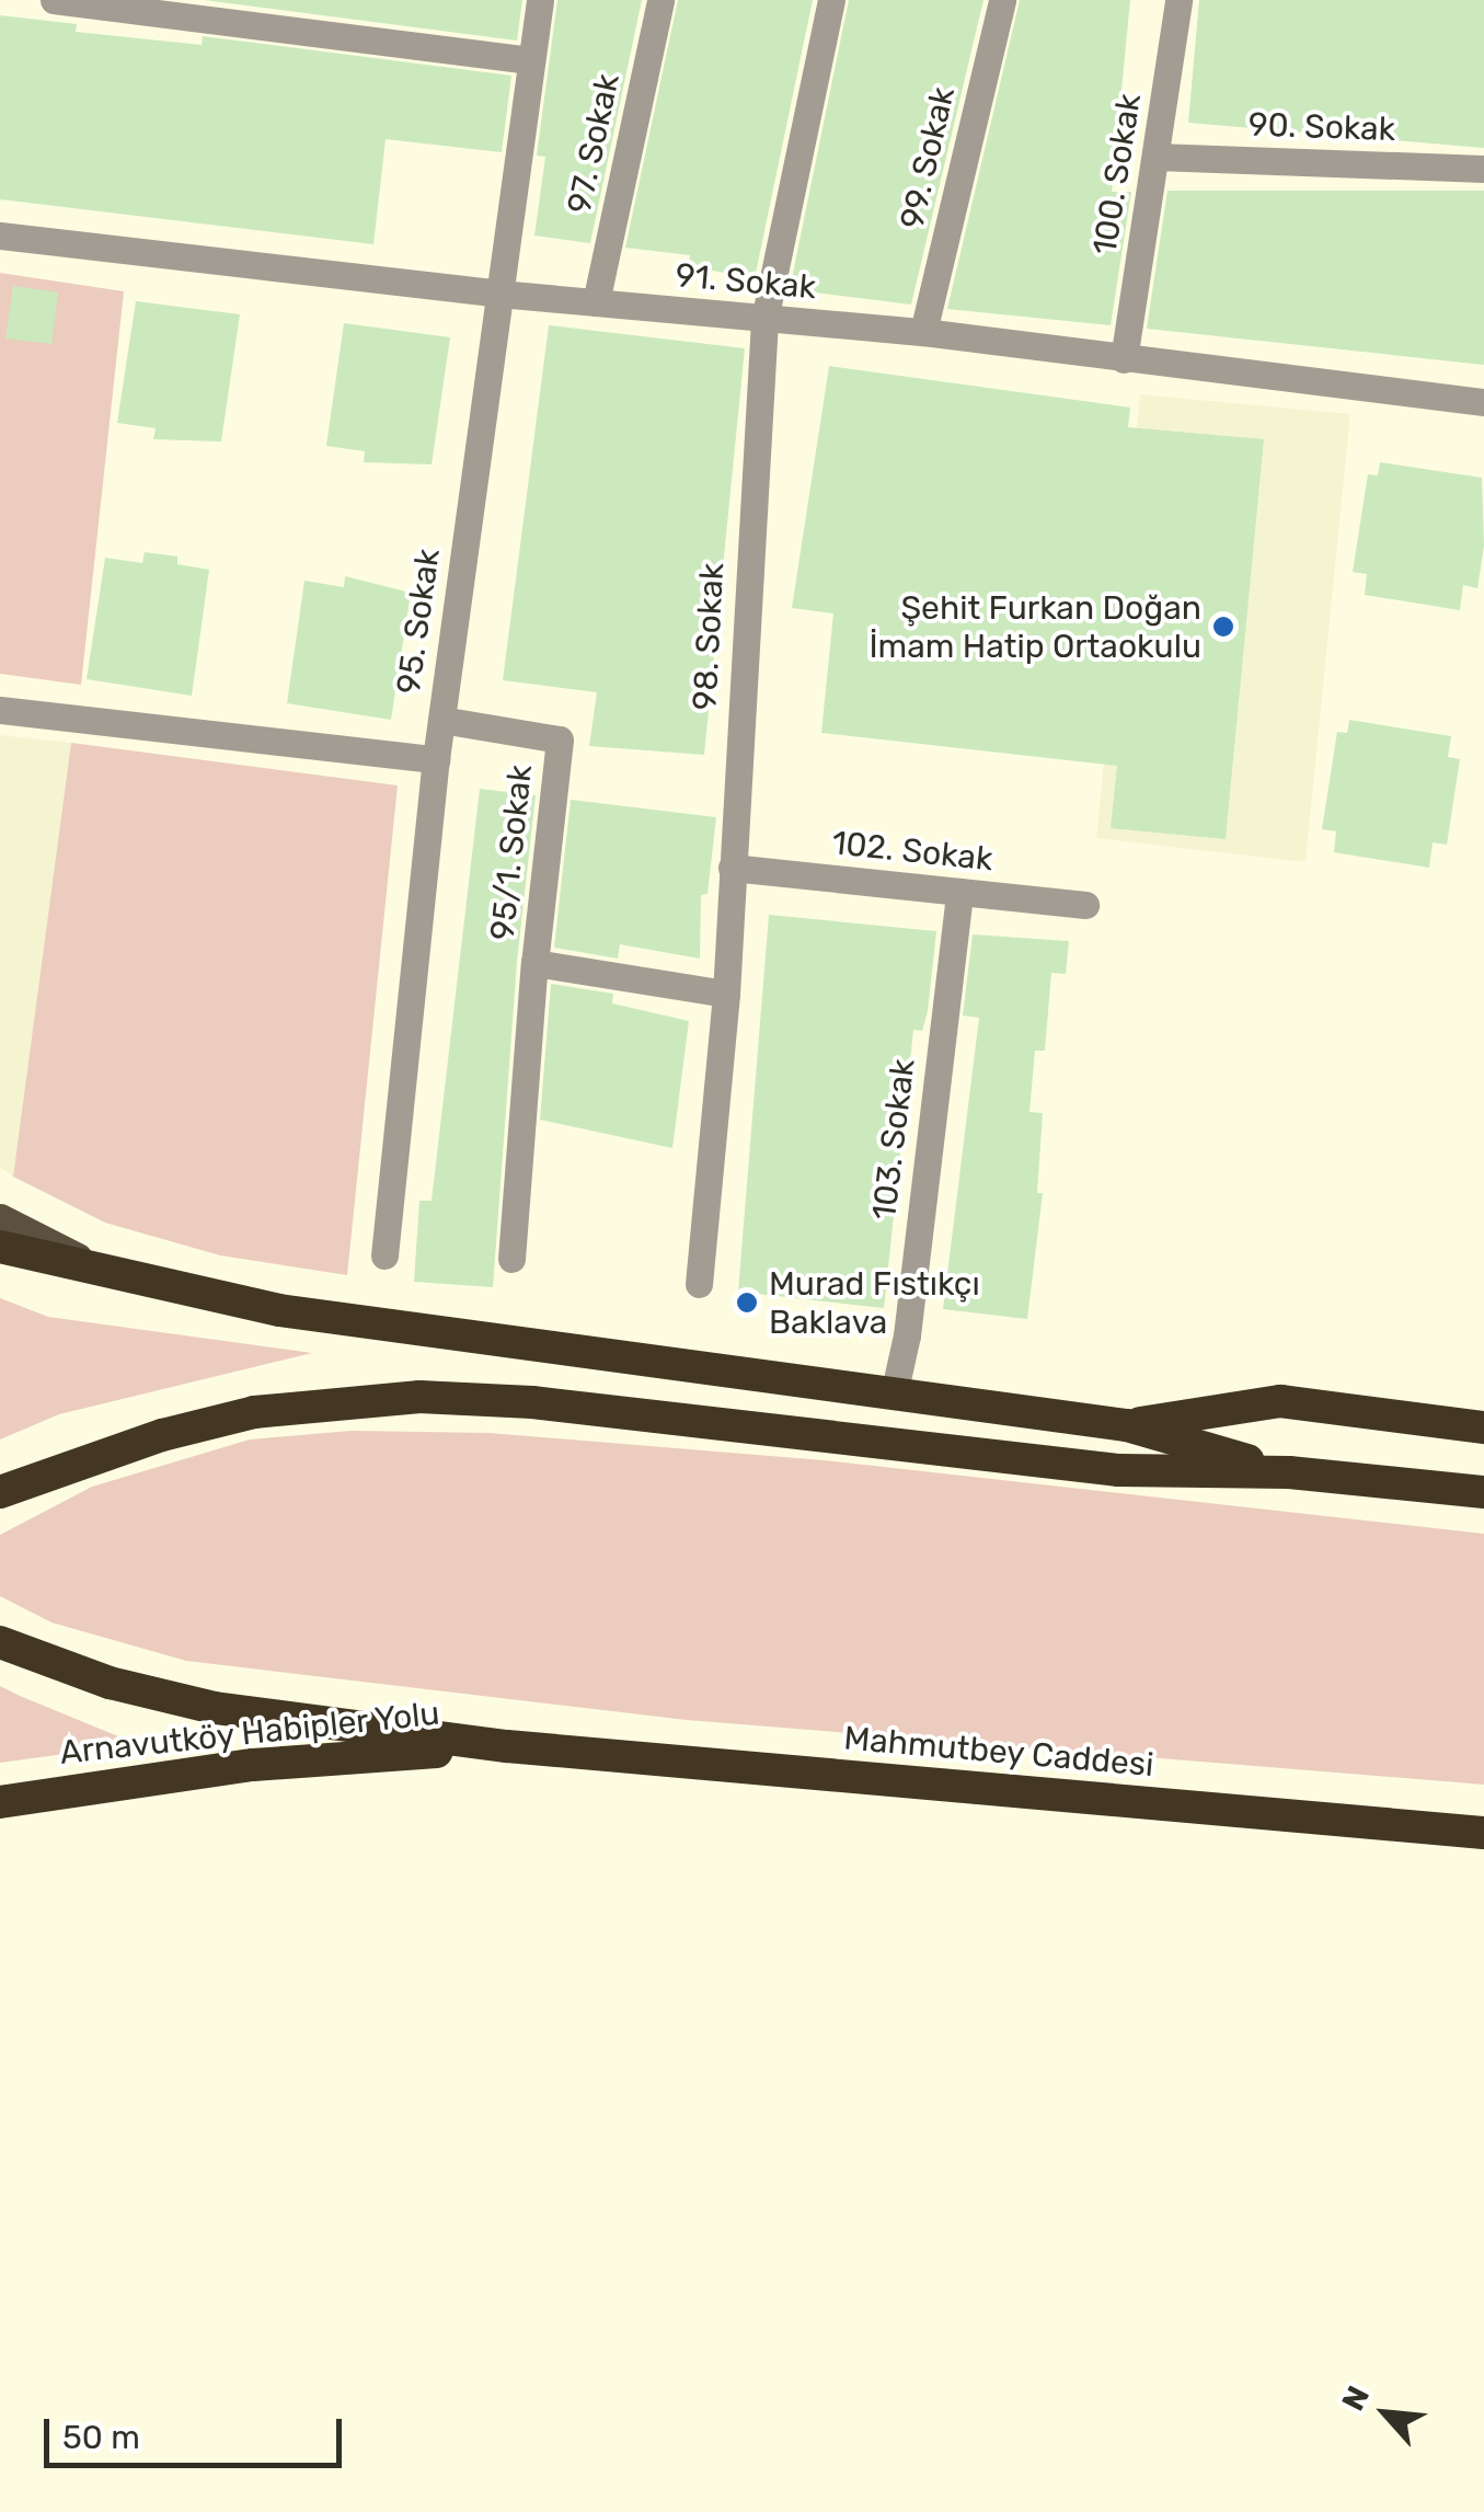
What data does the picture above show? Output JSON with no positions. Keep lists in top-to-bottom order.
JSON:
{
  "streets": {
    "highway": ["Arnavutköy Habipler Yolu", "Mahmutbey Caddesi"],
    "street": [
      "90. Sokak",
      "97. Sokak",
      "99. Sokak",
      "100. Sokak",
      "91. Sokak",
      "95. Sokak",
      "98. Sokak",
      "102. Sokak",
      "95/1. Sokak",
      "103. Sokak"
    ]
  },
  "crossings": [
    ["90. Sokak", "100. Sokak"],
    ["97. Sokak", "91. Sokak"],
    ["99. Sokak", "91. Sokak"],
    ["100. Sokak", "91. Sokak"],
    ["91. Sokak", "95. Sokak"],
    ["91. Sokak", "98. Sokak"],
    ["95. Sokak", "95/1. Sokak"],
    ["98. Sokak", "102. Sokak"],
    ["98. Sokak", "95/1. Sokak"],
    ["102. Sokak", "103. Sokak"],
    ["Arnavutköy Habipler Yolu", "Mahmutbey Caddesi"]
  ],
  "places": ["Şehit Furkan Doğan İmam Hatip Ortaokulu", "Murad Fıstıkçı Baklava"],
  "scale_bar": "50 m",
  "north": "top left"
}
